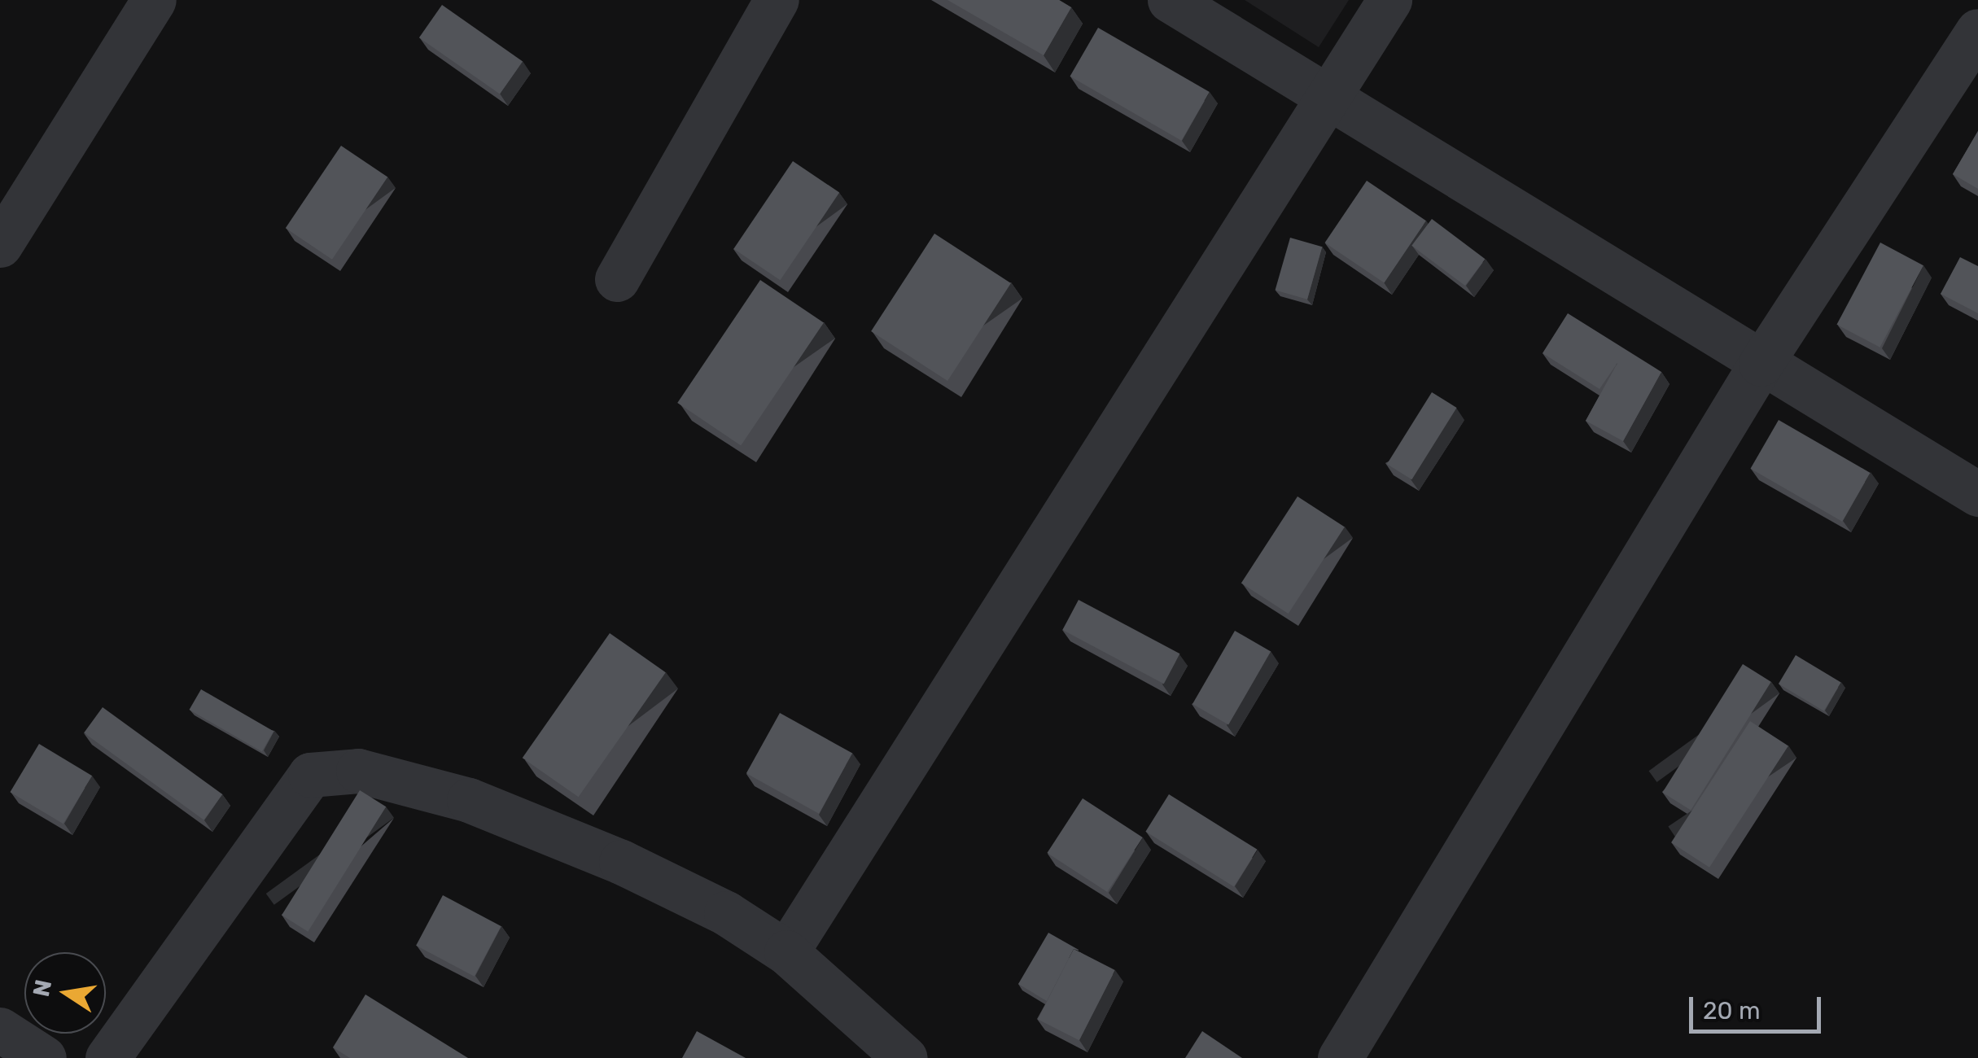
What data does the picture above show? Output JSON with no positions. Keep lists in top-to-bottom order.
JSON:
{
  "scale_bar": "20 m",
  "north": "left"
}
